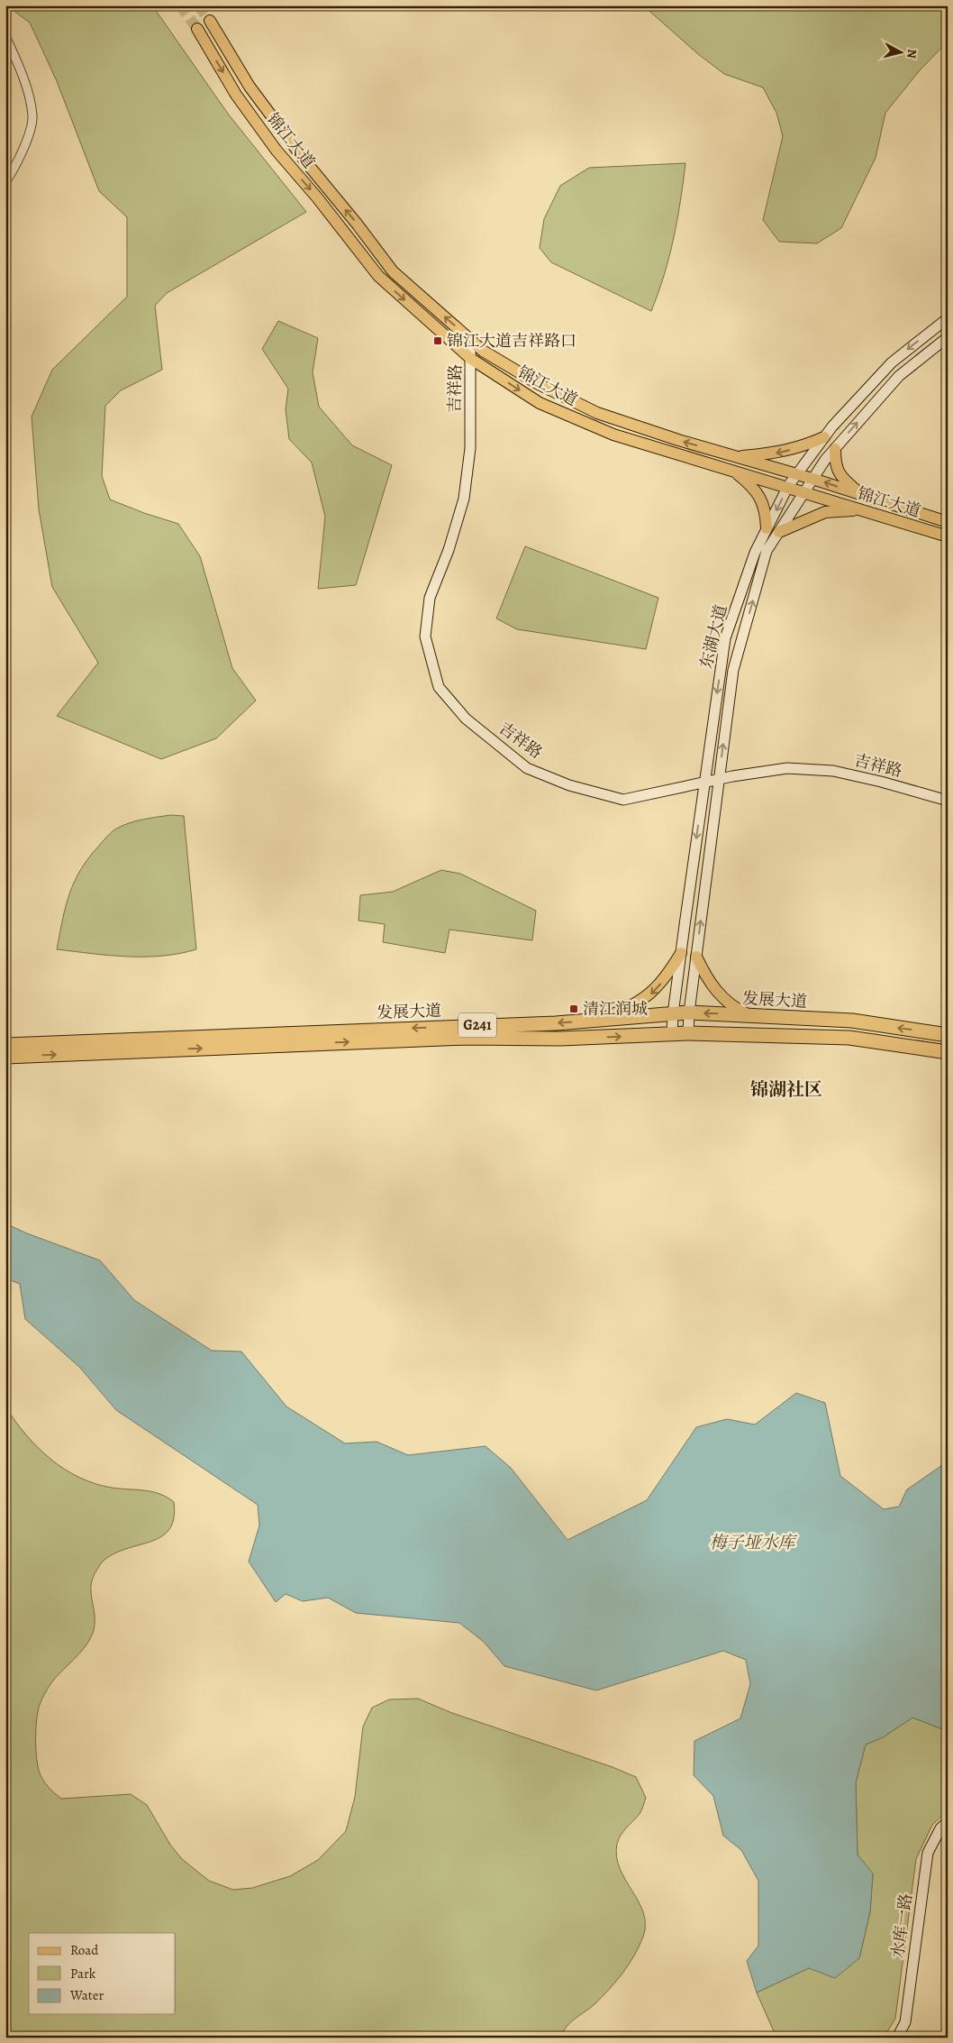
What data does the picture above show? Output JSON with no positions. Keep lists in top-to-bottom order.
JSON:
{
  "streets": {
    "highway": ["发展大道", "G241"],
    "main road": [
      "锦江大道",
      "吉祥路",
      "东湖大道",
      "水库一路"
    ]
  },
  "crossings": [
    ["锦江大道", "吉祥路"],
    ["锦江大道", "东湖大道"],
    ["吉祥路", "东湖大道"],
    ["东湖大道", "发展大道"]
  ],
  "districts": ["锦湖社区"],
  "water": ["梅子垭水库"],
  "places": {
    "transit": ["锦江大道吉祥路口", "清江润城"]
  },
  "legend": ["Road", "Park", "Water"],
  "north": "right"
}
